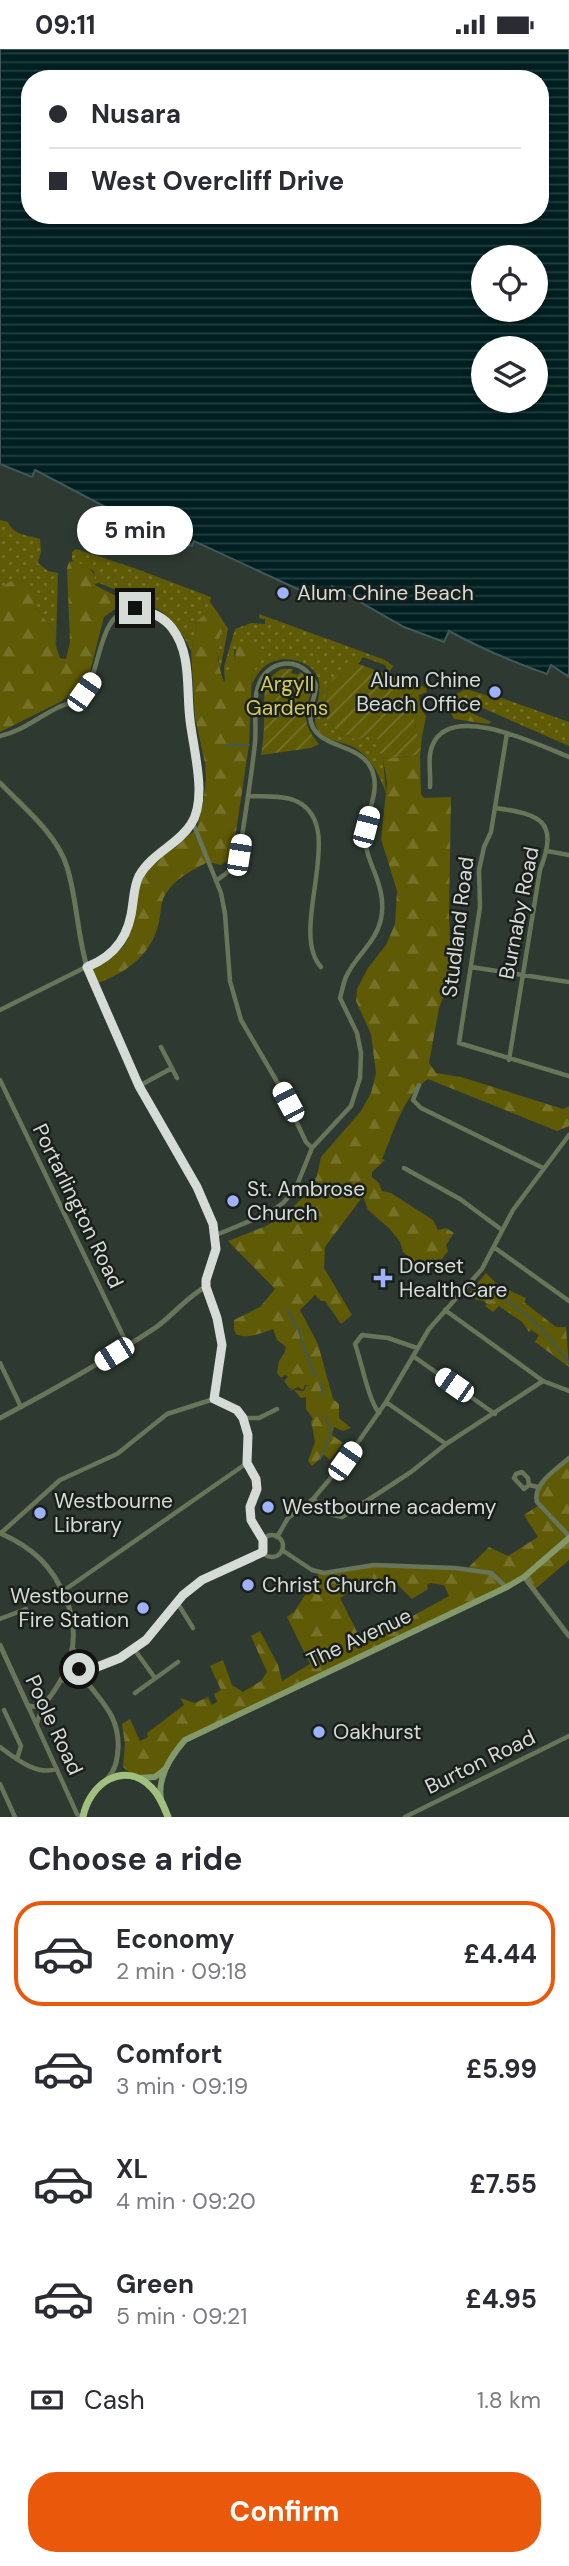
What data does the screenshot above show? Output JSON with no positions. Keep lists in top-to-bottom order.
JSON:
{
  "streets": {
    "main road": ["The Avenue"],
    "street": [
      "Burnaby Road",
      "Studland Road",
      "Portarlington Road",
      "Poole Road",
      "Burton Road"
    ]
  },
  "crossings": [
    ["Burnaby Road", "Studland Road"]
  ],
  "parks": ["Argyll Gardens"],
  "places": {
    "other": [
      "Alum Chine Beach",
      "Alum Chine Beach Office",
      "St. Ambrose Church",
      "Westbourne academy",
      "Westbourne Library",
      "Christ Church",
      "Westbourne Fire Station",
      "Oakhurst"
    ],
    "health": ["Dorset HealthCare"]
  },
  "page": {
    "status": "09:11",
    "banner": ["Nusara", "West Overcliff Drive"],
    "bubble": "5 min",
    "heading": "Choose a ride",
    "list": [
      {
        "name": "Economy",
        "note": "2 min · 09:18",
        "value": "£4.44"
      },
      {
        "name": "Comfort",
        "note": "3 min · 09:19",
        "value": "£5.99"
      },
      {
        "name": "XL",
        "note": "4 min · 09:20",
        "value": "£7.55"
      },
      {
        "name": "Green",
        "note": "5 min · 09:21",
        "value": "£4.95"
      }
    ],
    "pay": ["Cash", "1.8 km"],
    "buttons": "Confirm"
  }
}
